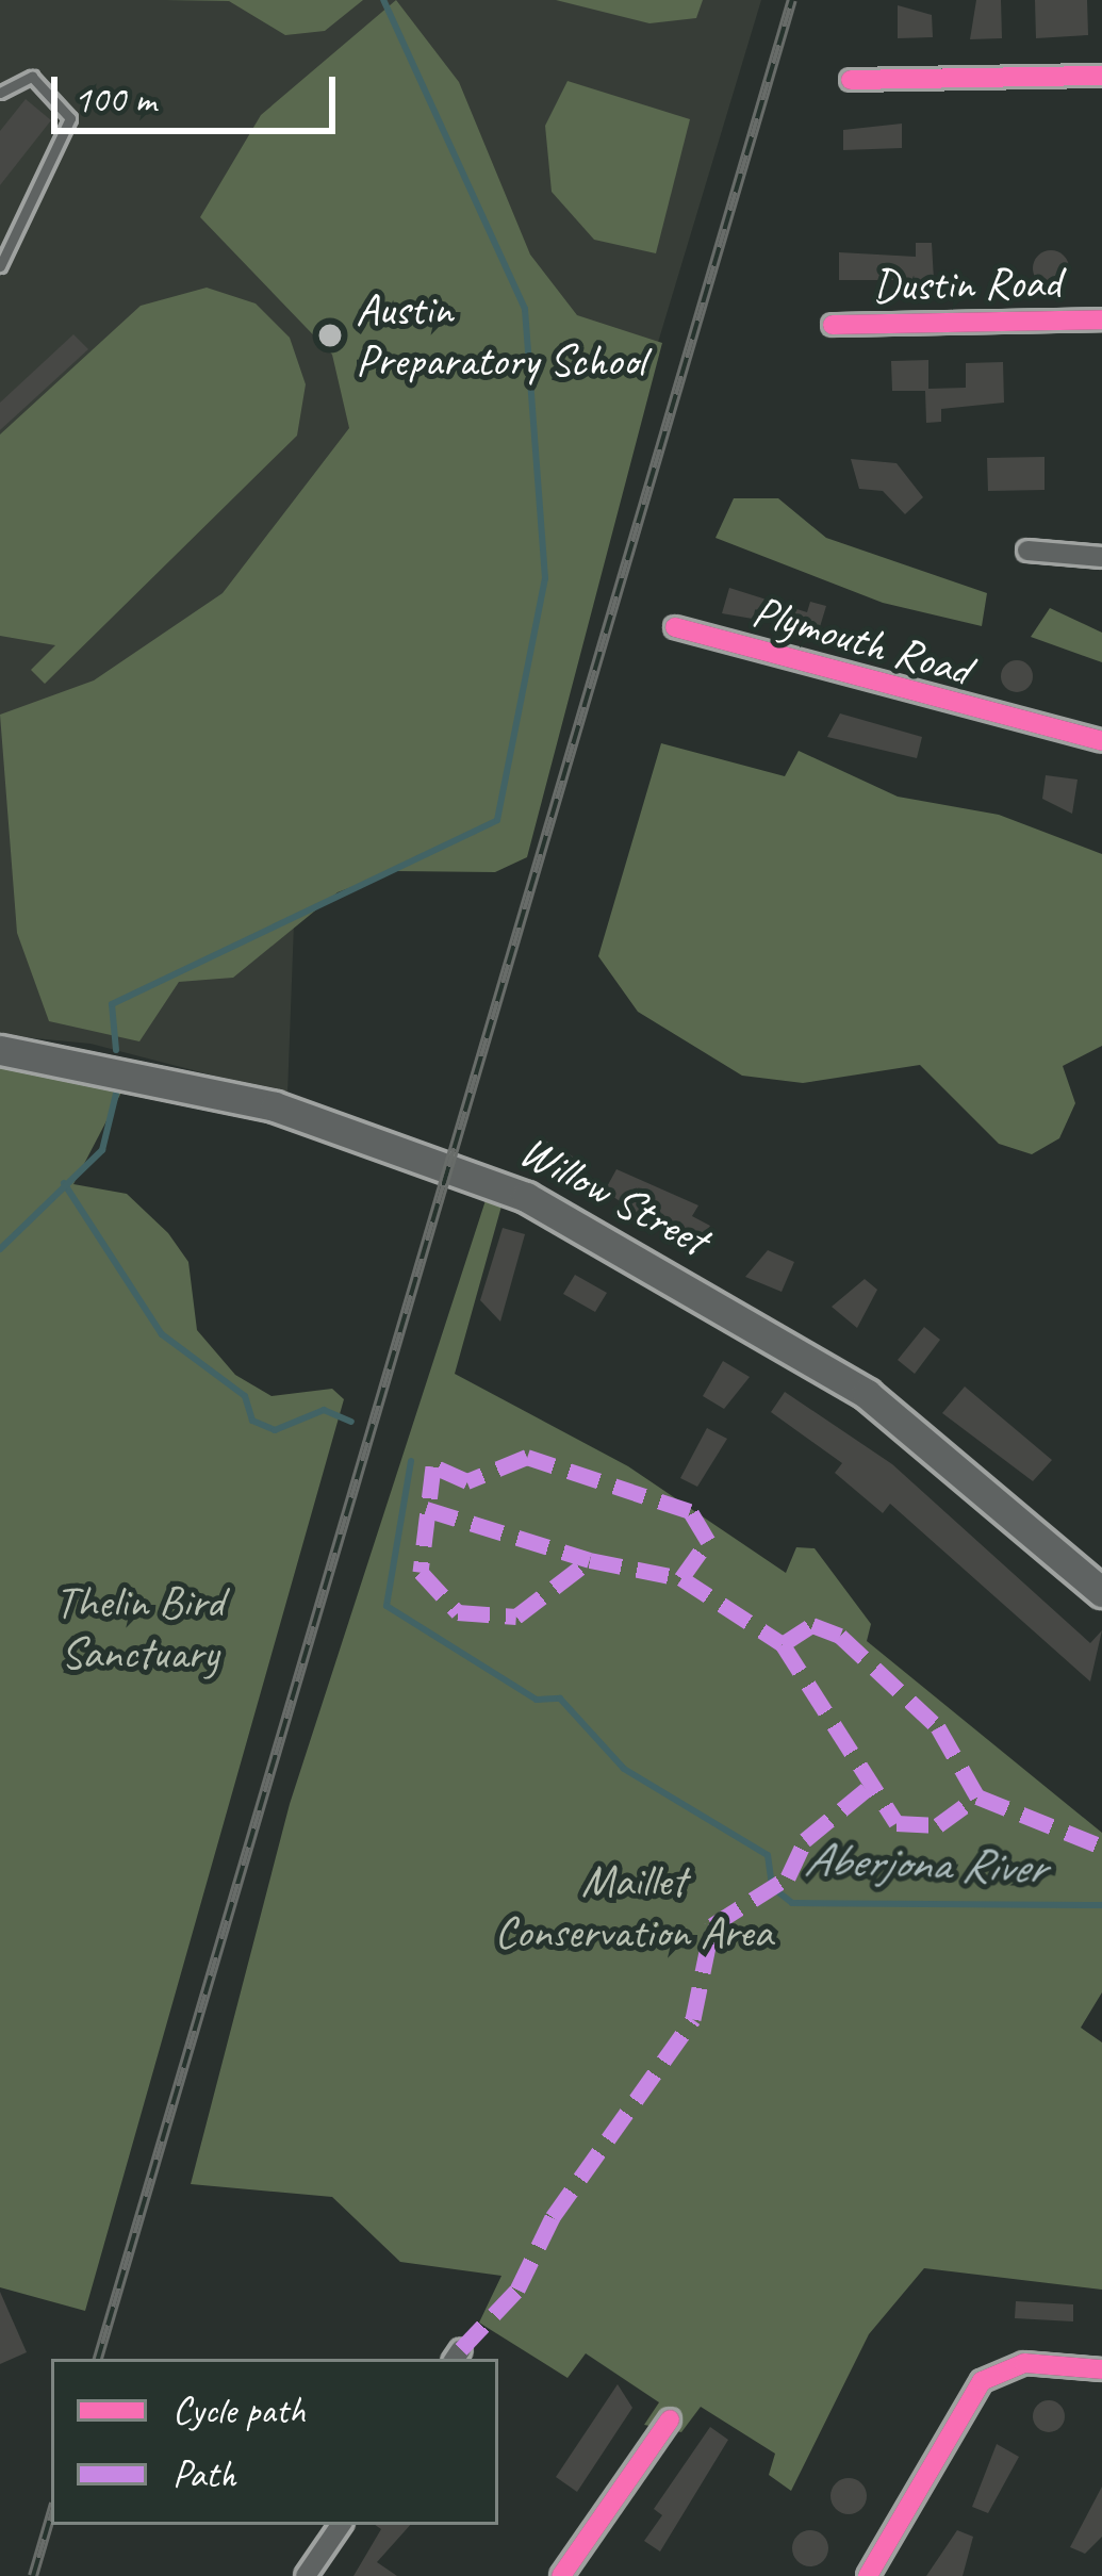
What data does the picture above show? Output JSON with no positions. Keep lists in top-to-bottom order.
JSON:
{
  "streets": {
    "main road": ["Willow Street"],
    "street": ["Dustin Road", "Plymouth Road"]
  },
  "water": ["Aberjona River"],
  "parks": ["Thelin Bird Sanctuary", "Maillet Conservation Area"],
  "places": ["Austin Preparatory School"],
  "legend": ["Cycle path", "Path"],
  "scale_bar": "100 m"
}
